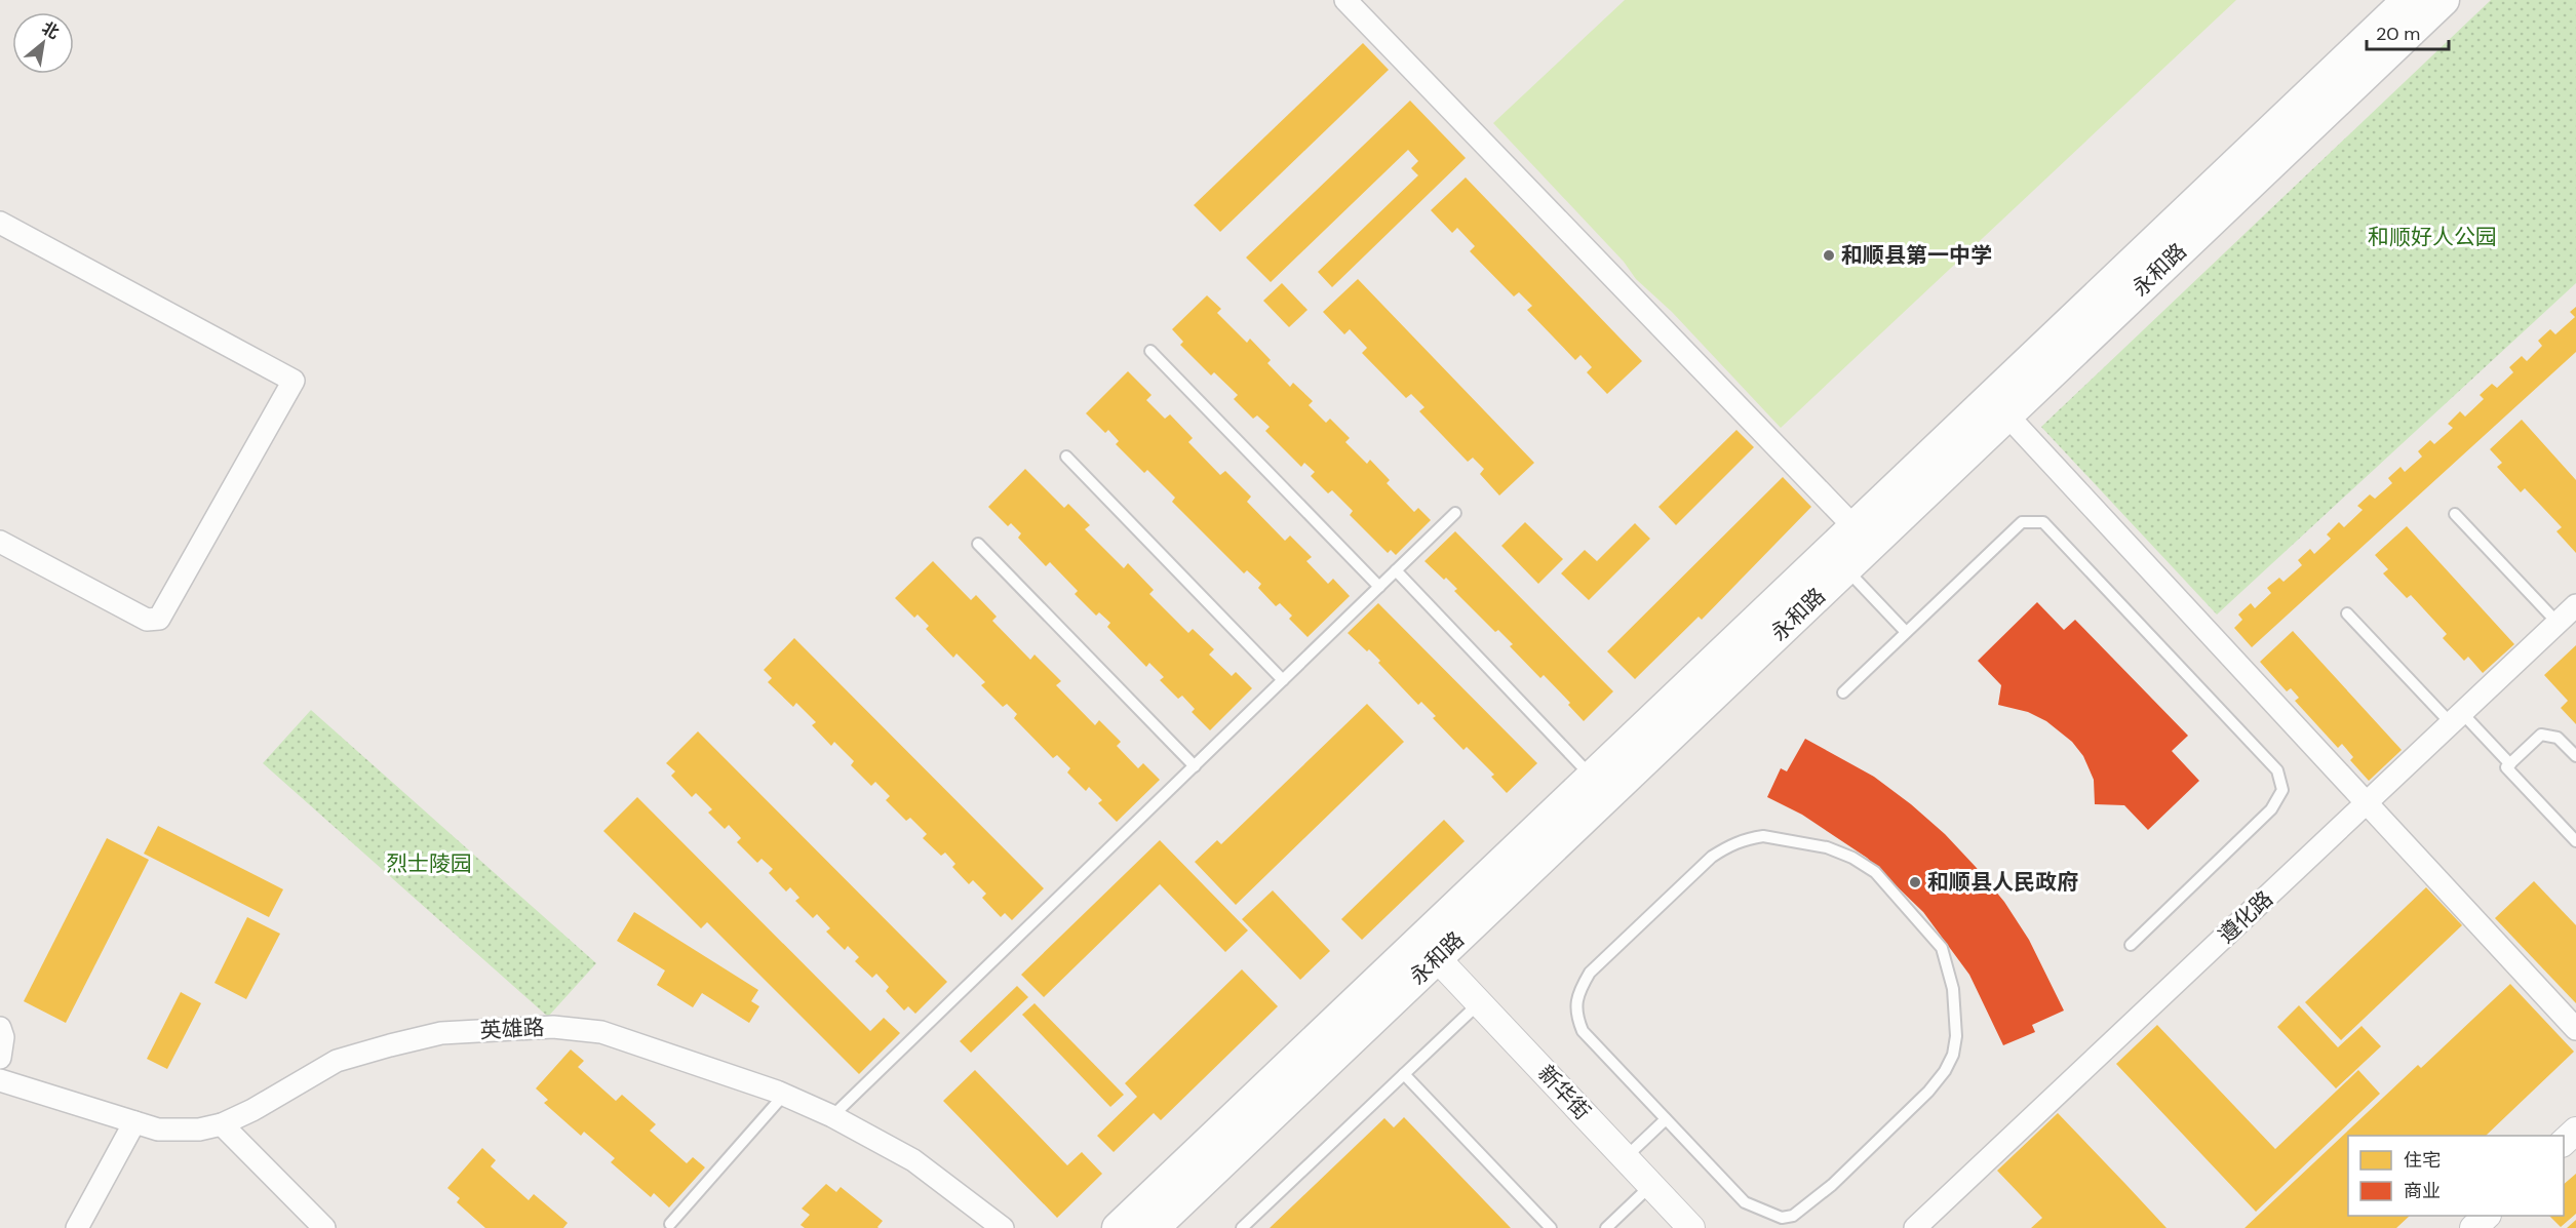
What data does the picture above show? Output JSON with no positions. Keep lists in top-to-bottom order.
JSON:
{
  "streets": {
    "main road": ["永和路"],
    "street": ["遵化路", "英雄路", "新华街"]
  },
  "crossings": [
    ["永和路", "新华街"]
  ],
  "parks": ["和顺好人公园", "烈士陵园"],
  "places": ["和顺县第一中学", "和顺县人民政府"],
  "legend": ["住宅", "商业"],
  "scale_bar": "20 m",
  "north": "top right"
}
